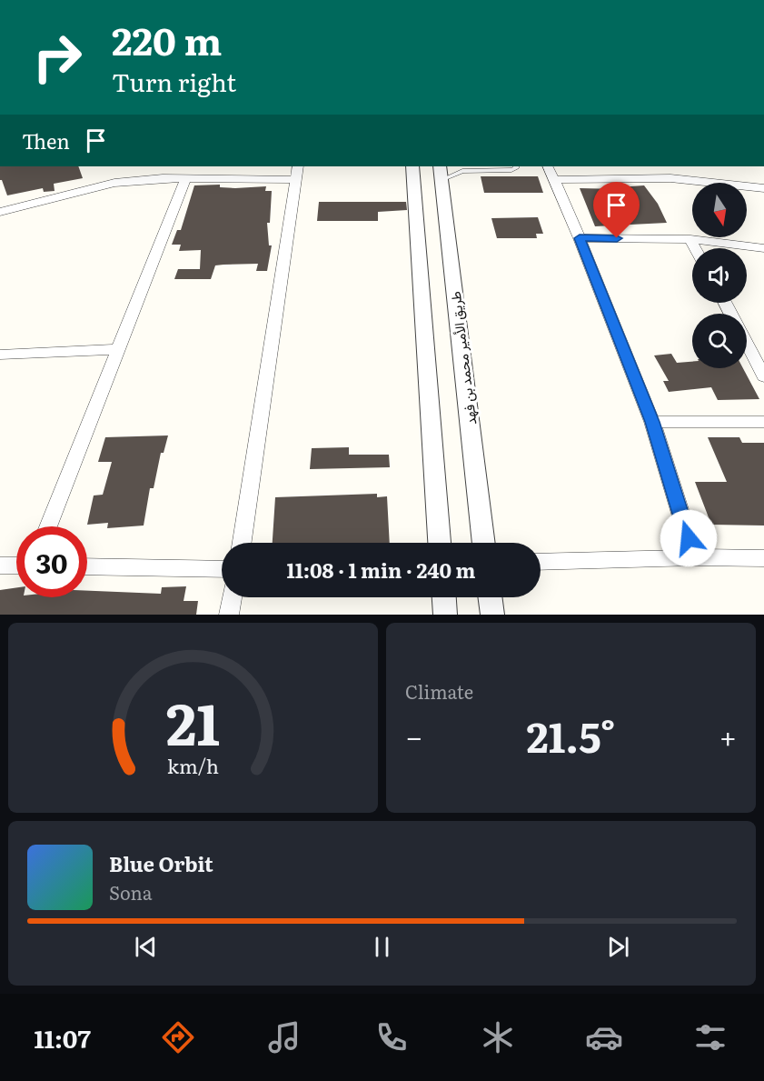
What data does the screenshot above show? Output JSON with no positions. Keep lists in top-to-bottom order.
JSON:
{
  "streets": {
    "street": ["طريق الأمير محمد بن فهد"]
  },
  "north": "bottom",
  "page": {
    "turn": ["220 m", "Turn right"],
    "then": "Then",
    "limit": "30",
    "trip": "11:08 · 1 min · 240 m",
    "tile": "Climate",
    "heat": ["−", "21.5°", "+"],
    "song": ["Blue Orbit", "Sona"],
    "tabs": "11:07",
    "gauge": ["21", "km/h"]
  }
}
